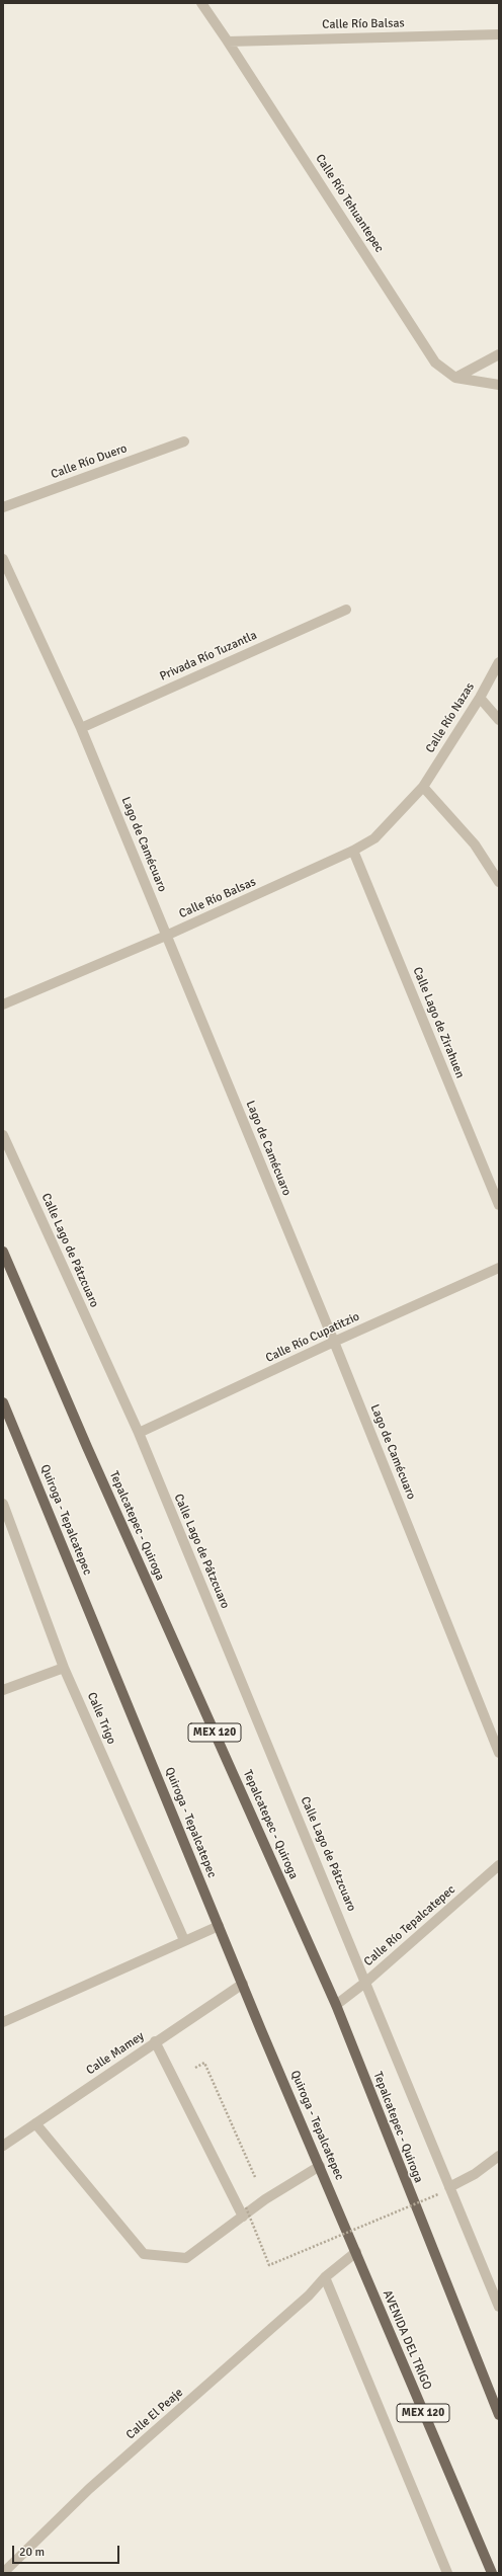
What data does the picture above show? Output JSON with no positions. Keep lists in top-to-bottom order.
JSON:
{
  "streets": {
    "main road": [
      "Quiroga - Tepalcatepec",
      "Tepalcatepec - Quiroga",
      "MEX 120",
      "AVENIDA DEL TRIGO"
    ],
    "street": [
      "Calle Río Balsas",
      "Calle Río Tehuantepec",
      "Calle Río Duero",
      "Privada Río Tuzantla",
      "Calle Río Nazas",
      "Lago de Camécuaro",
      "Calle Lago de Zirahuen",
      "Calle Lago de Pátzcuaro",
      "Calle Río Cupatitzio",
      "Calle Trigo",
      "Calle Río Tepalcatepec",
      "Calle Mamey",
      "Calle El Peaje"
    ]
  },
  "crossings": [
    ["Calle Río Balsas", "Calle Río Tehuantepec"],
    ["Calle Río Balsas", "Calle Río Nazas"],
    ["Calle Río Balsas", "Lago de Camécuaro"],
    ["Calle Río Balsas", "Calle Lago de Zirahuen"],
    ["Privada Río Tuzantla", "Lago de Camécuaro"],
    ["Lago de Camécuaro", "Calle Río Cupatitzio"],
    ["Calle Lago de Pátzcuaro", "Calle Río Cupatitzio"],
    ["Calle Lago de Pátzcuaro", "Calle Río Tepalcatepec"],
    ["Quiroga - Tepalcatepec", "Calle Mamey"],
    ["Quiroga - Tepalcatepec", "AVENIDA DEL TRIGO"],
    ["Quiroga - Tepalcatepec", "Calle El Peaje"],
    ["Tepalcatepec - Quiroga", "Calle Río Tepalcatepec"],
    ["AVENIDA DEL TRIGO", "Calle El Peaje"]
  ],
  "scale_bar": "20 m"
}
